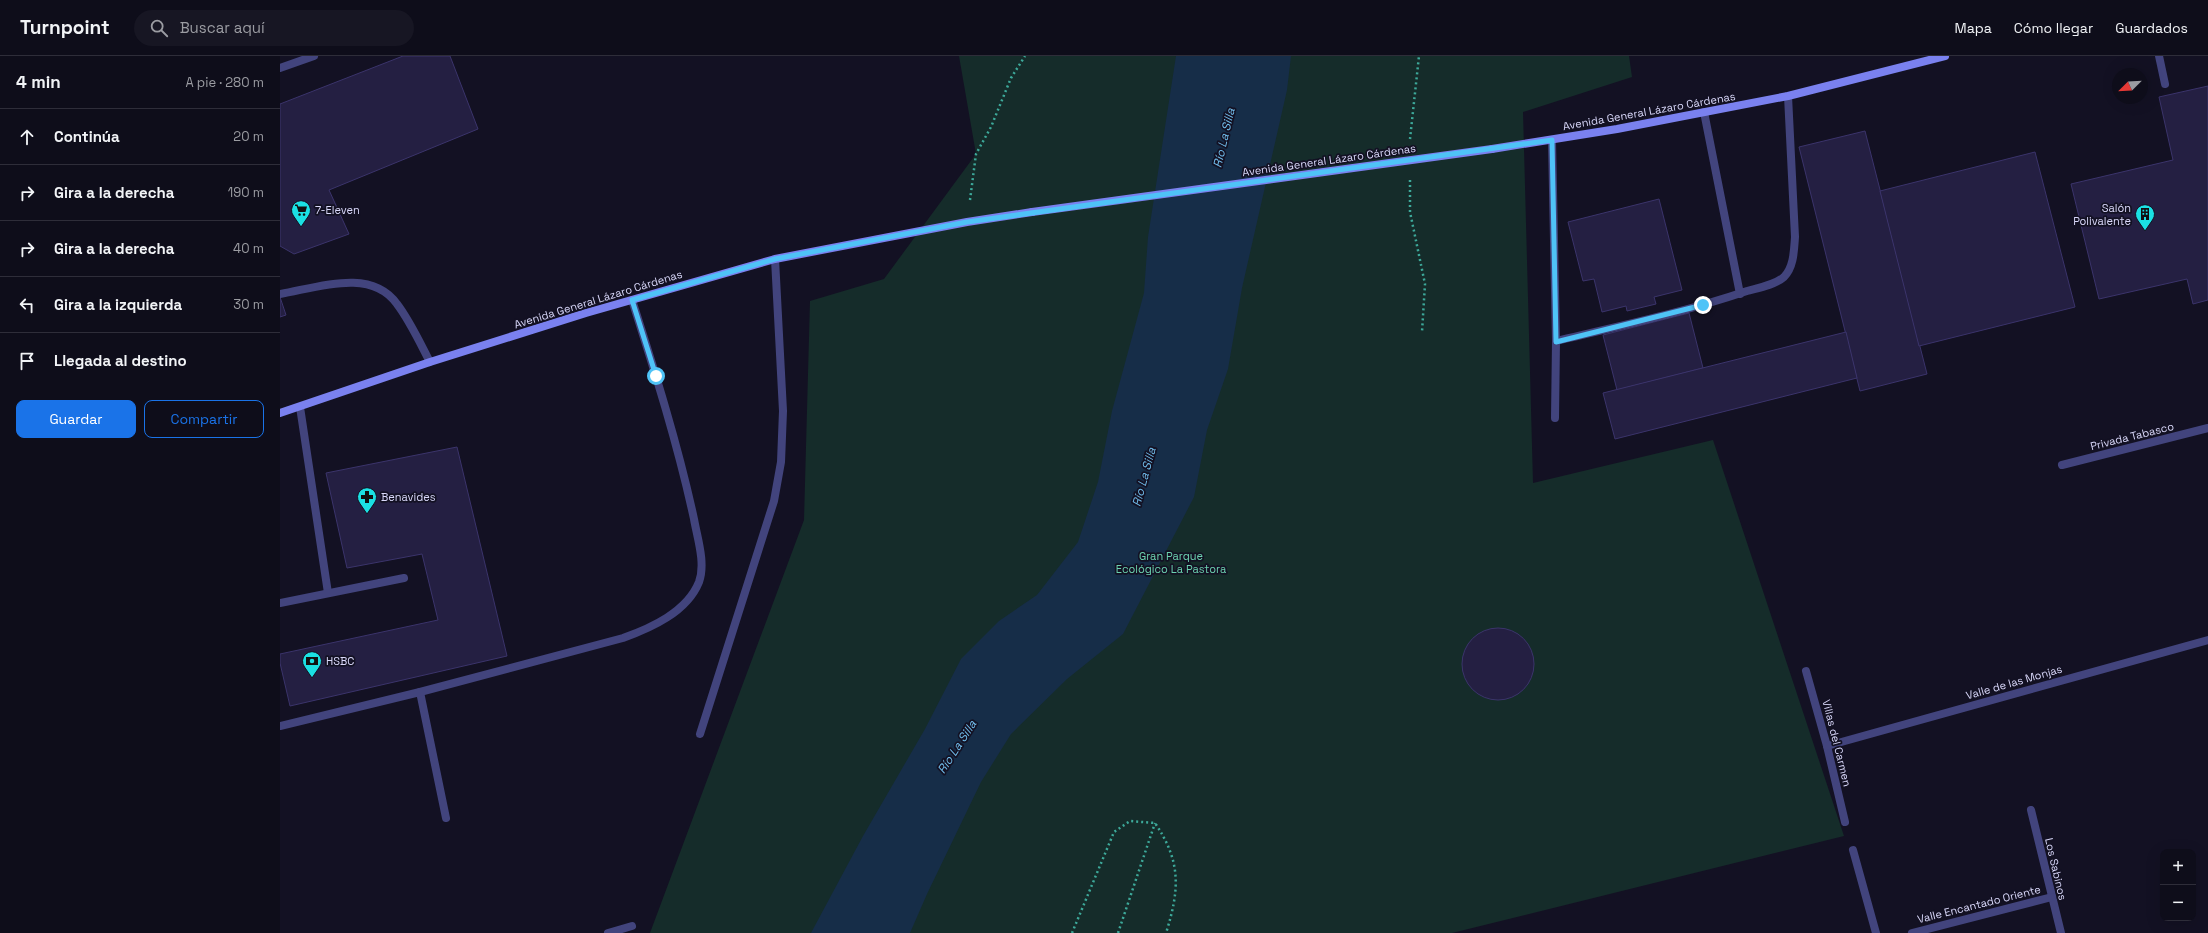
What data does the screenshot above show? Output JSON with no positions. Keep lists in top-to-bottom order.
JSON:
{
  "streets": {
    "street": [
      "Avenida General Lázaro Cárdenas",
      "Privada Tabasco",
      "Valle de las Monjas",
      "Villas del Carmen",
      "Los Sabinos",
      "Valle Encantado Oriente"
    ]
  },
  "crossings": [
    ["Valle de las Monjas", "Villas del Carmen"],
    ["Los Sabinos", "Valle Encantado Oriente"]
  ],
  "water": ["Río La Silla"],
  "parks": ["Gran Parque Ecológico La Pastora"],
  "places": {
    "supermarket": ["7-Eleven"],
    "building": ["Salón Polivalente"],
    "pharmacy": ["Benavides"],
    "bank": ["HSBC"]
  },
  "north": "bottom left",
  "page": {
    "header": "Turnpoint",
    "search": "Buscar aquí",
    "nav": ["Mapa", "Cómo llegar", "Guardados"],
    "heading": ["4 min", "A pie · 280 m"],
    "list": [
      ["Continúa", "20 m"],
      ["Gira a la derecha", "190 m"],
      ["Gira a la derecha", "40 m"],
      ["Gira a la izquierda", "30 m"],
      "Llegada al destino"
    ],
    "buttons": ["Guardar", "Compartir"],
    "map_buttons": ["+", "−"]
  }
}
